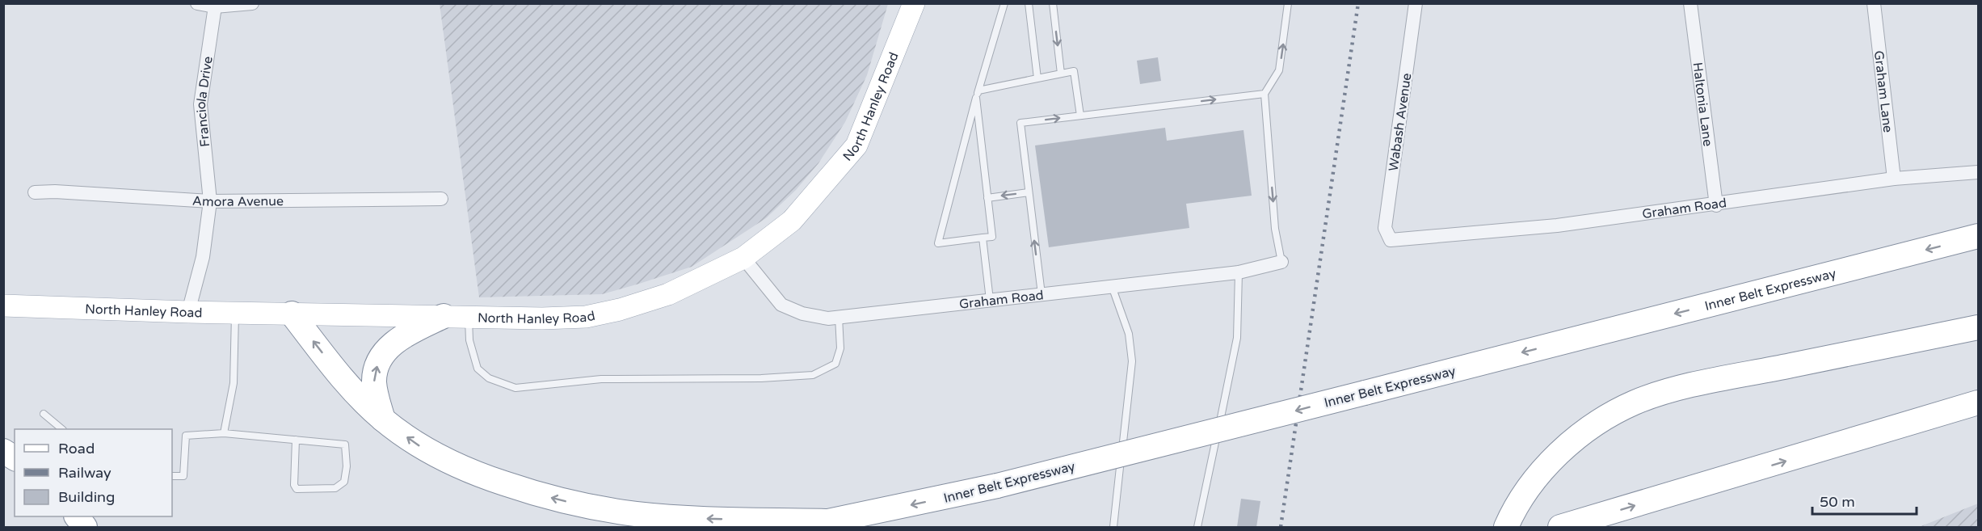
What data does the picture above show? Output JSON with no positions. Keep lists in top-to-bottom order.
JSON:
{
  "streets": {
    "highway": ["Inner Belt Expressway"],
    "main road": ["North Hanley Road"],
    "street": [
      "Graham Lane",
      "Franciola Drive",
      "Haltonia Lane",
      "Wabash Avenue",
      "Amora Avenue",
      "Graham Road"
    ]
  },
  "crossings": [
    ["Graham Lane", "Graham Road"],
    ["Franciola Drive", "North Hanley Road"],
    ["Franciola Drive", "Amora Avenue"],
    ["North Hanley Road", "Graham Road"],
    ["Haltonia Lane", "Graham Road"],
    ["Wabash Avenue", "Graham Road"]
  ],
  "legend": ["Road", "Railway", "Building"],
  "scale_bar": "50 m"
}
